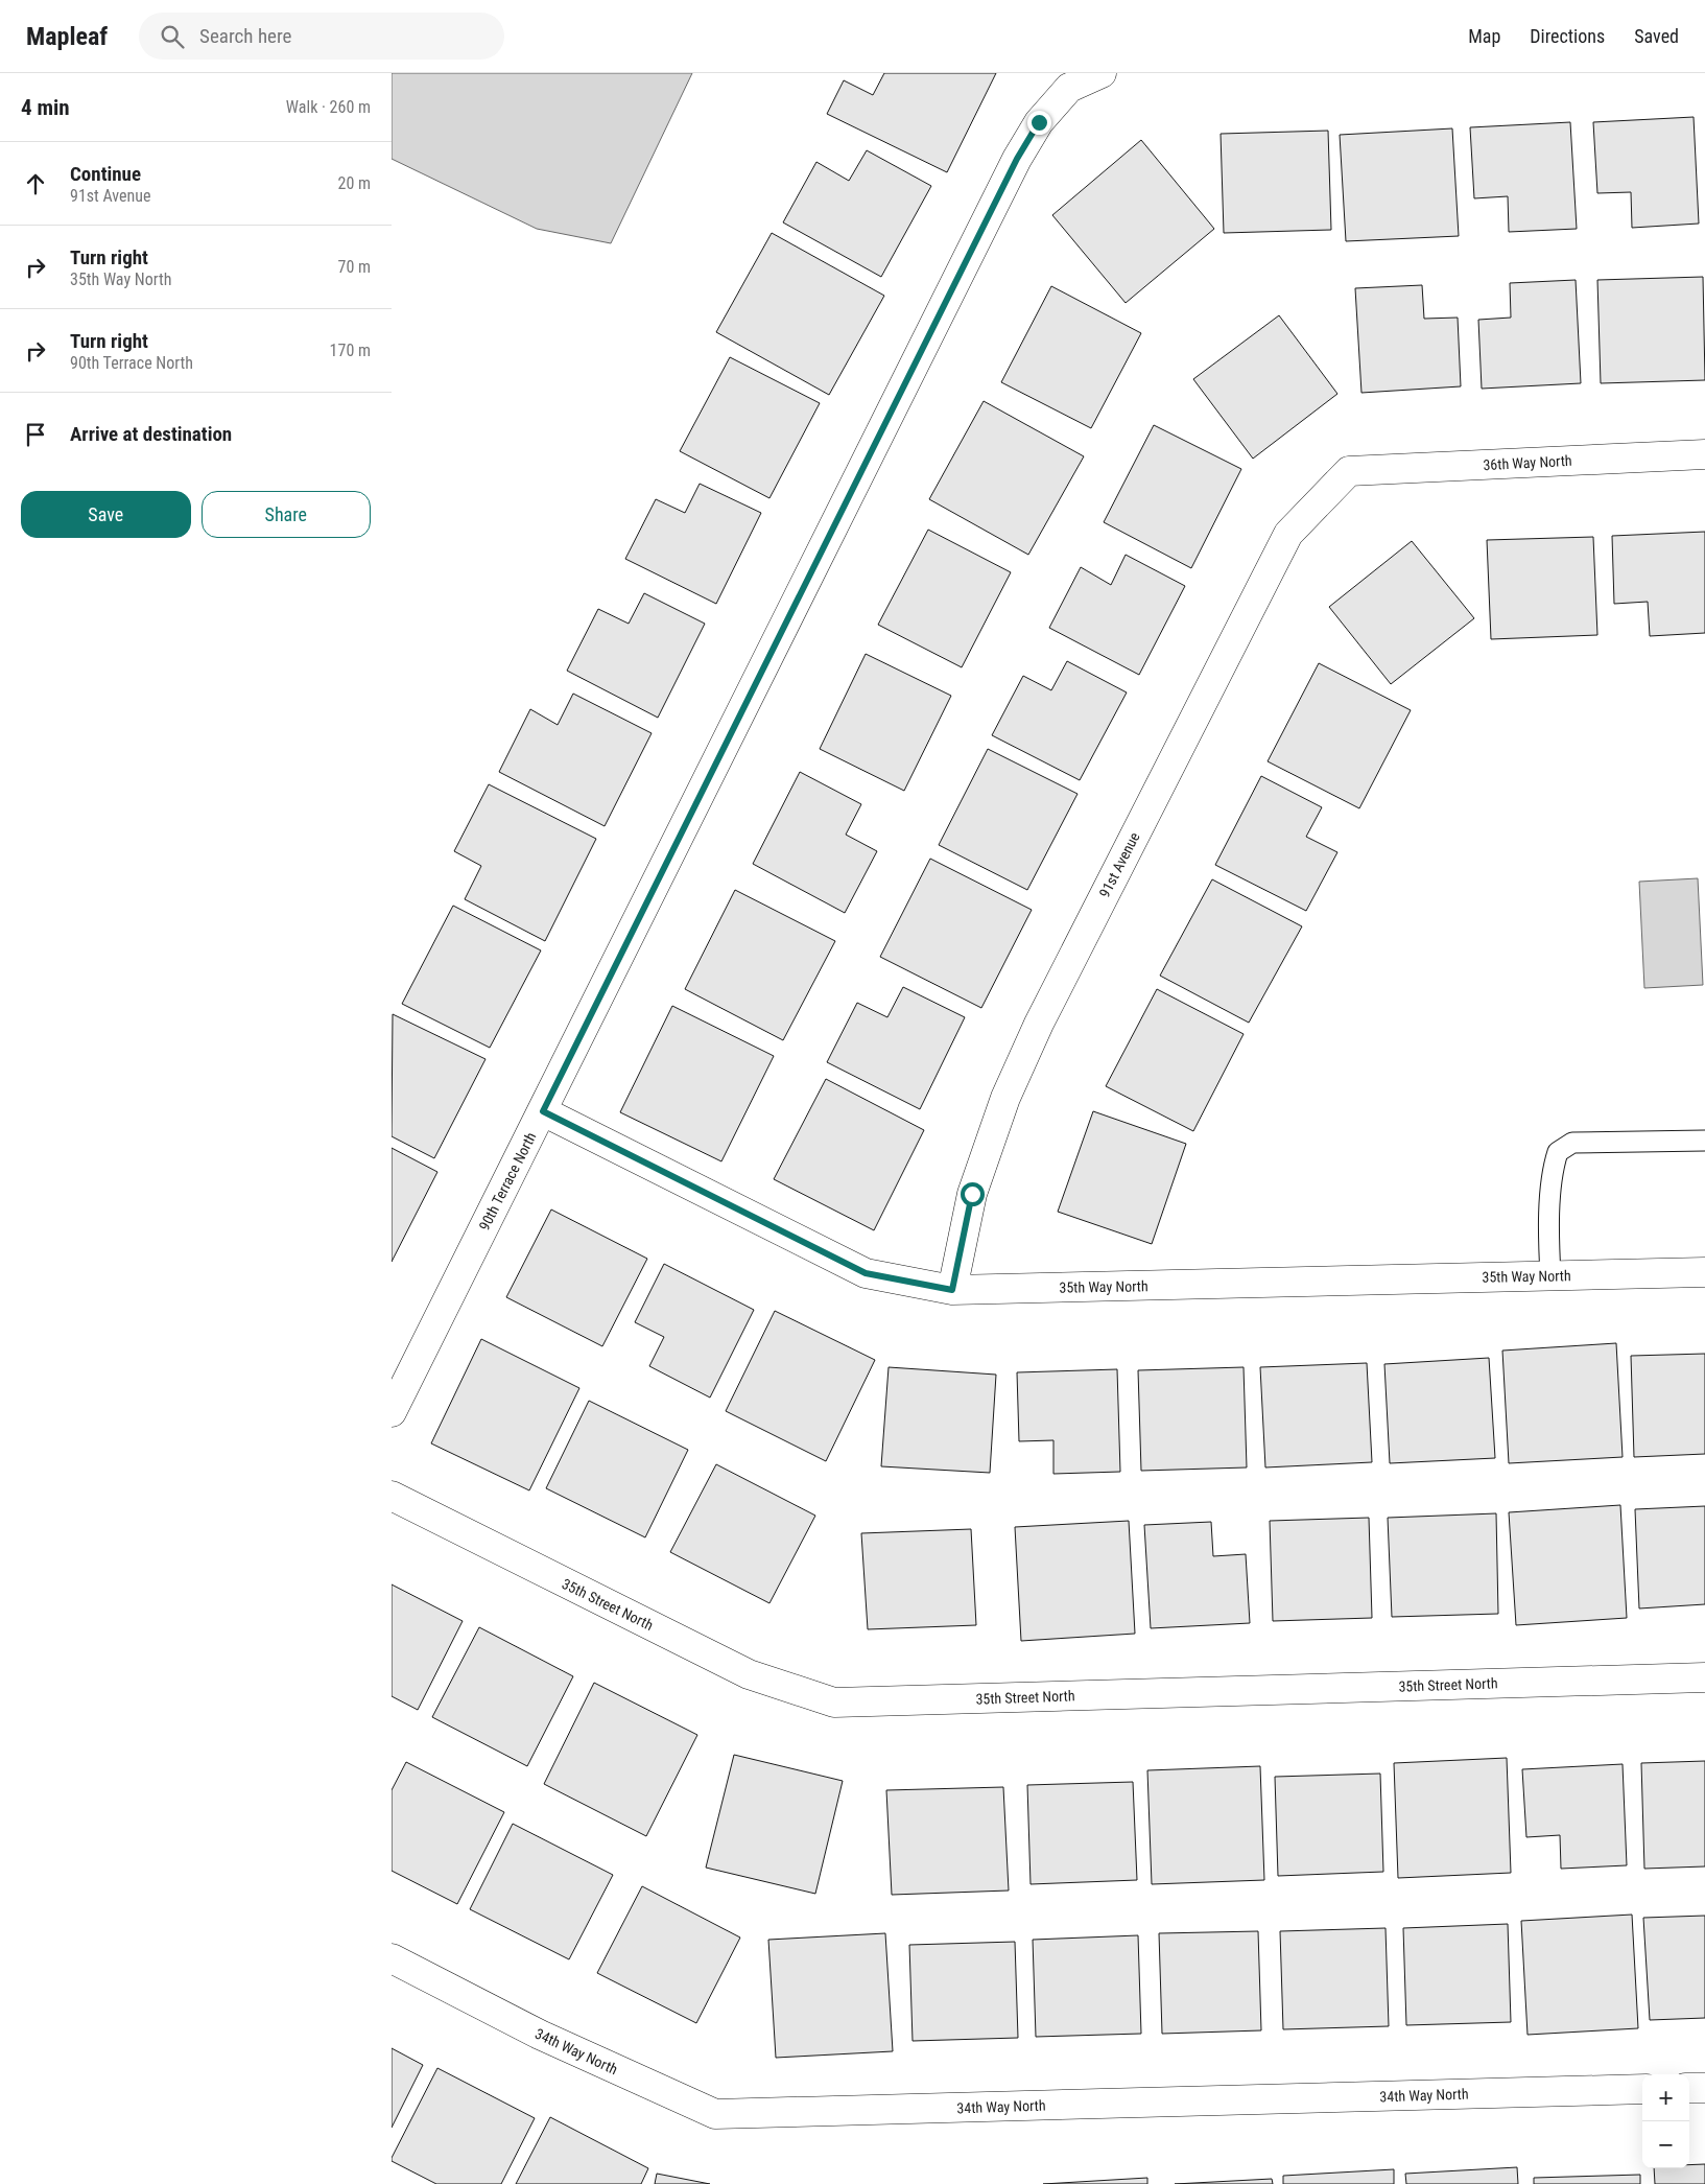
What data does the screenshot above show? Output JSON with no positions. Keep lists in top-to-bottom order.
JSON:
{
  "streets": {
    "street": [
      "36th Way North",
      "91st Avenue",
      "90th Terrace North",
      "35th Way North",
      "35th Street North",
      "34th Way North"
    ]
  },
  "crossings": [
    ["36th Way North", "91st Avenue"],
    ["91st Avenue", "35th Way North"],
    ["90th Terrace North", "35th Way North"]
  ],
  "page": {
    "header": "Mapleaf",
    "search": "Search here",
    "nav": ["Map", "Directions", "Saved"],
    "heading": ["4 min", "Walk · 260 m"],
    "list": [
      ["Continue", "91st Avenue", "20 m"],
      ["Turn right", "35th Way North", "70 m"],
      ["Turn right", "90th Terrace North", "170 m"],
      "Arrive at destination"
    ],
    "buttons": ["Save", "Share"],
    "map_buttons": ["+", "−"]
  }
}
